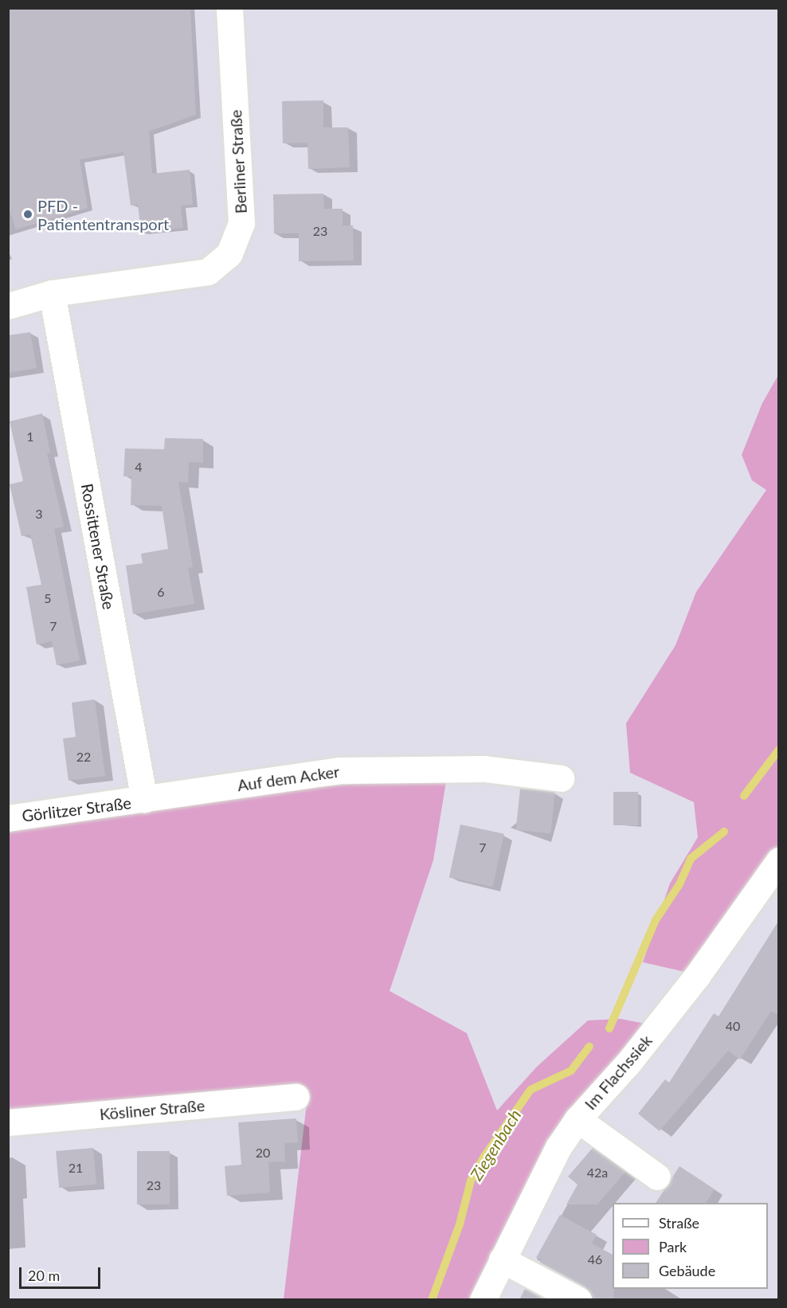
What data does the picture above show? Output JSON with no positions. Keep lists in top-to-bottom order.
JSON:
{
  "streets": {
    "street": [
      "Berliner Straße",
      "Rossittener Straße",
      "Auf dem Acker",
      "Görlitzer Straße",
      "Im Flachssiek",
      "Kösliner Straße"
    ]
  },
  "crossings": [
    ["Berliner Straße", "Rossittener Straße"],
    ["Rossittener Straße", "Auf dem Acker"],
    ["Rossittener Straße", "Görlitzer Straße"],
    ["Auf dem Acker", "Görlitzer Straße"]
  ],
  "water": ["Ziegenbach"],
  "places": ["PFD - Patiententransport"],
  "house_numbers": [
    "23",
    "1",
    "4",
    "3",
    "6",
    "5",
    "7",
    "22",
    "7",
    "40",
    "20",
    "21",
    "42a",
    "23",
    "46"
  ],
  "legend": ["Straße", "Park", "Gebäude"],
  "scale_bar": "20 m"
}
